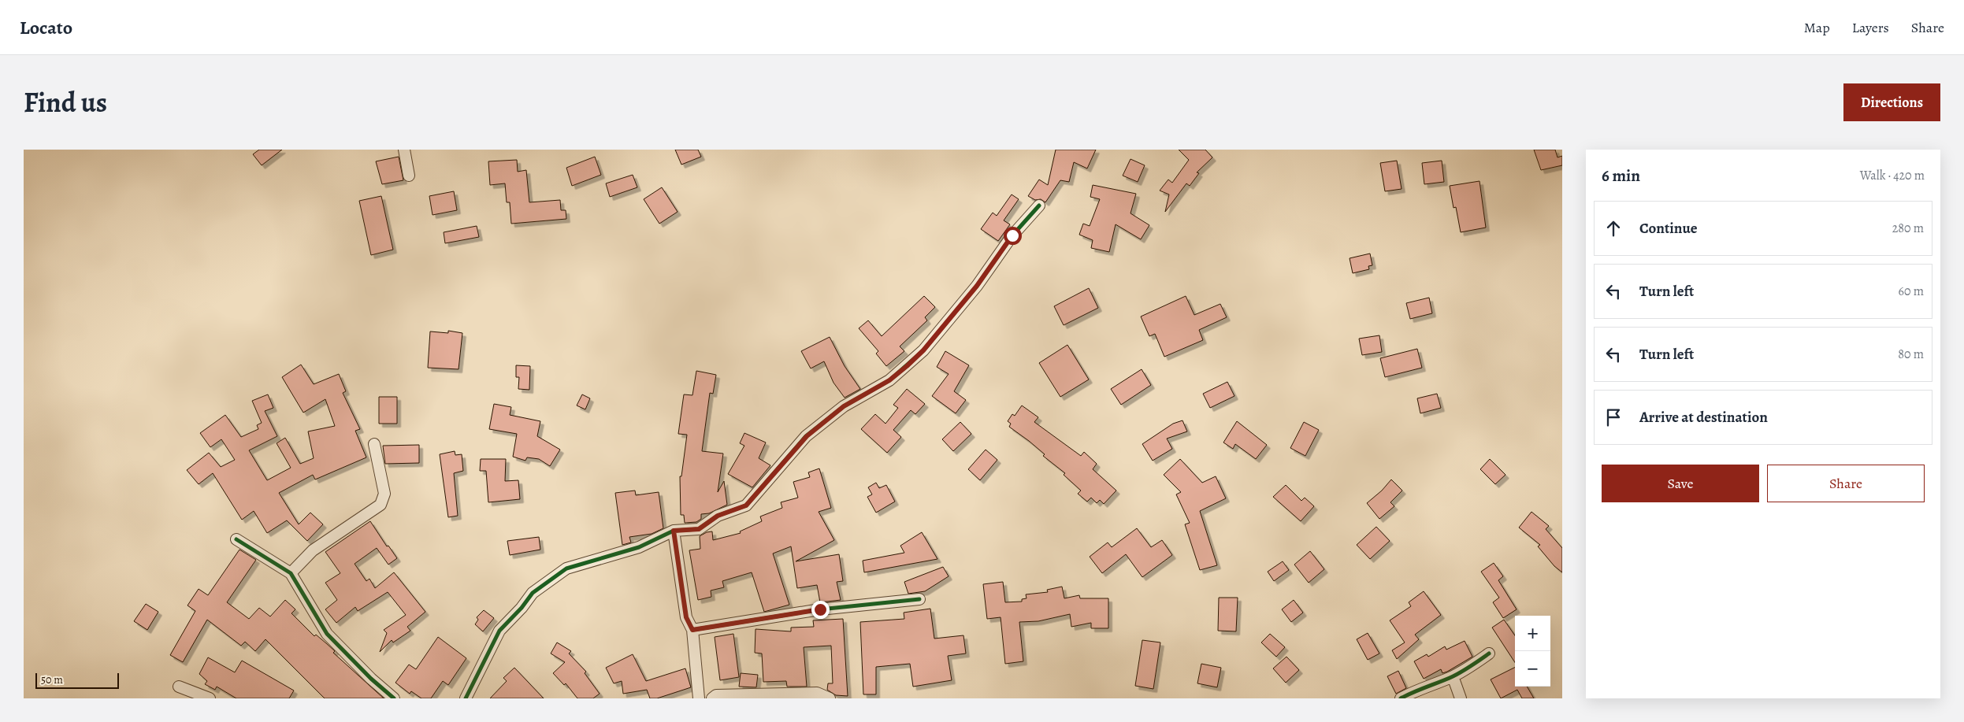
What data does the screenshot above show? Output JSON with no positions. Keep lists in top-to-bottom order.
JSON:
{
  "scale_bar": "50 m",
  "page": {
    "header": "Locato",
    "nav": ["Map", "Layers", "Share"],
    "title": "Find us",
    "buttons": [
      "Directions",
      ["Save", "Share"]
    ],
    "heading": ["6 min", "Walk · 420 m"],
    "list": [
      ["Continue", "280 m"],
      ["Turn left", "60 m"],
      ["Turn left", "80 m"],
      "Arrive at destination"
    ],
    "map_buttons": ["+", "−"],
    "scale": "50 m"
  }
}
